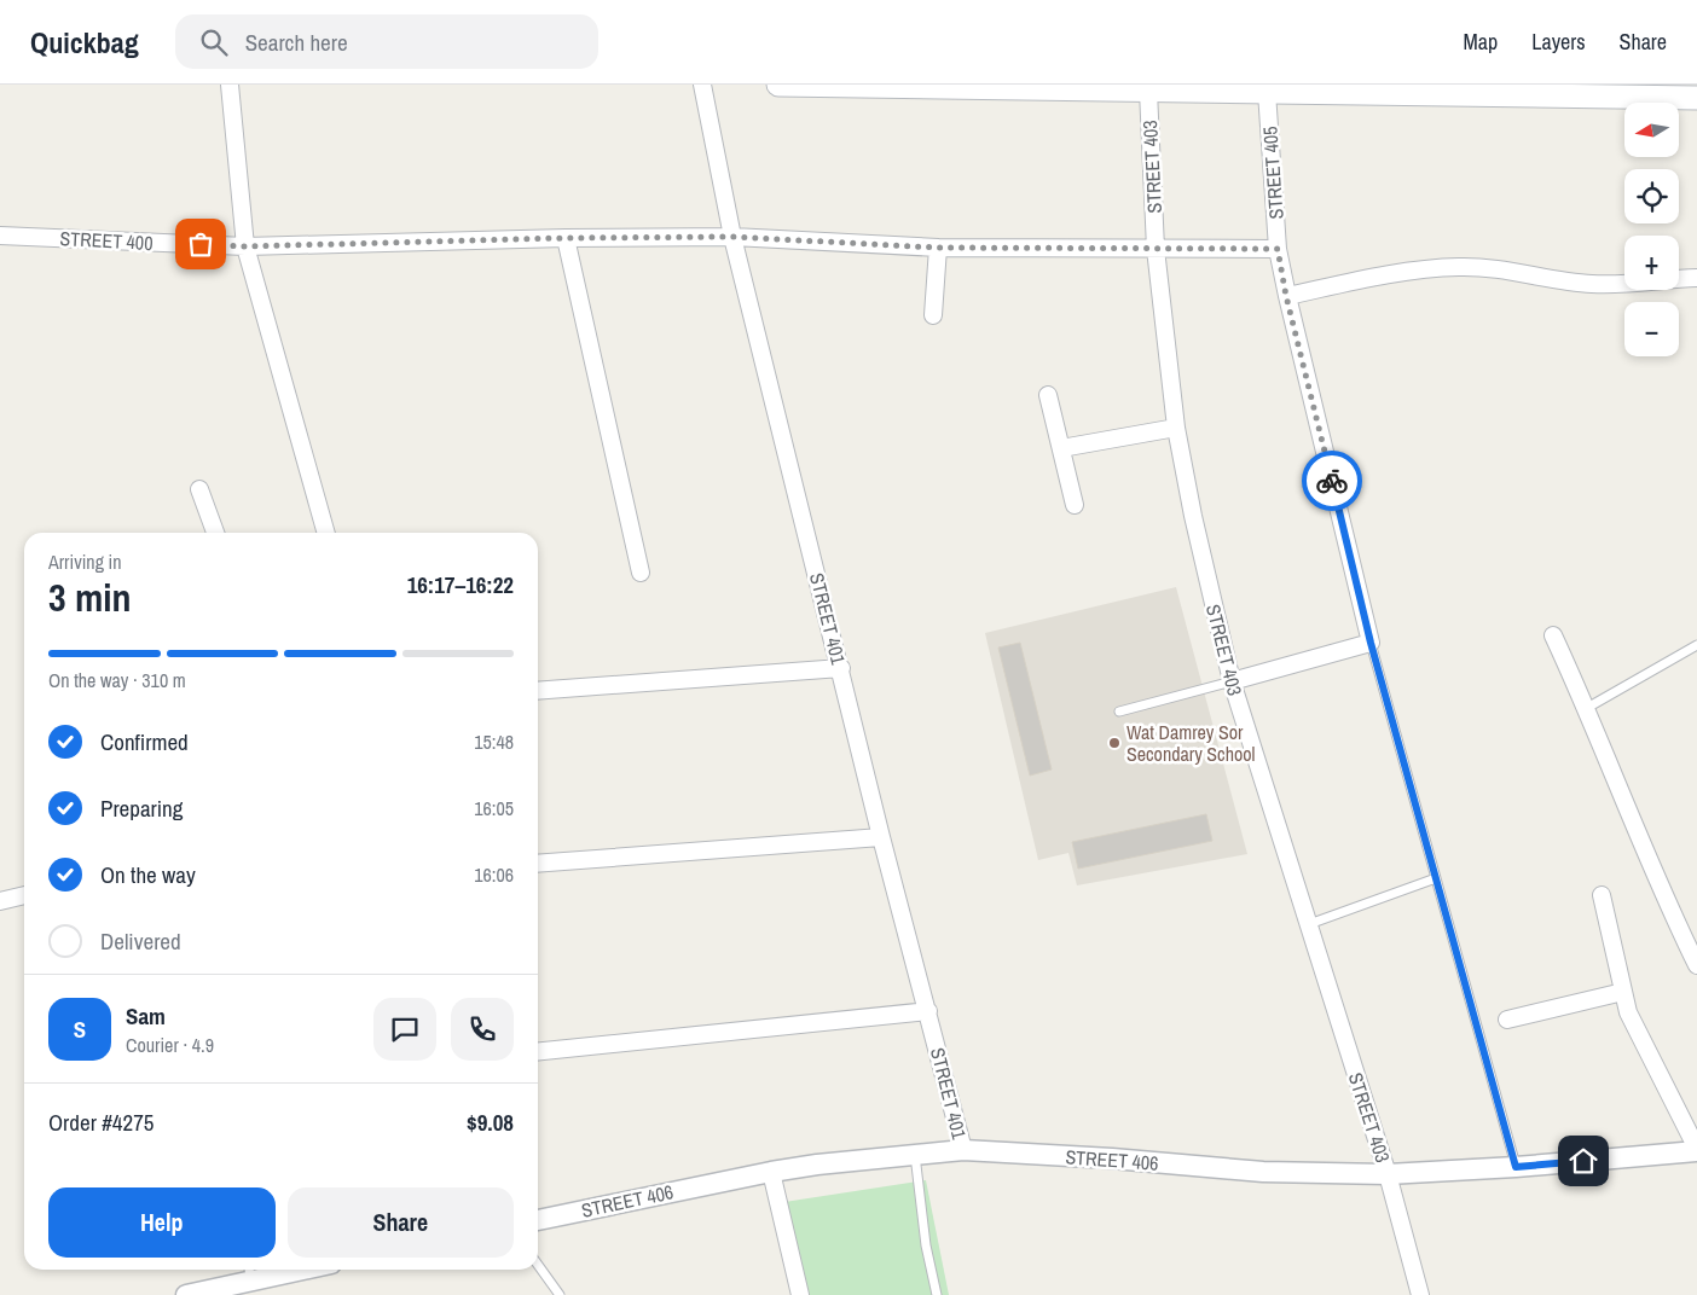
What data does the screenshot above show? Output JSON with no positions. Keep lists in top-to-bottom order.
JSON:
{
  "streets": {
    "street": [
      "STREET 403",
      "STREET 405",
      "STREET 400",
      "STREET 401",
      "STREET 406"
    ]
  },
  "crossings": [
    ["STREET 403", "STREET 400"],
    ["STREET 403", "STREET 406"],
    ["STREET 405", "STREET 400"],
    ["STREET 400", "STREET 401"],
    ["STREET 401", "STREET 406"]
  ],
  "places": ["Wat Damrey Sor Secondary School"],
  "north": "left",
  "page": {
    "header": "Quickbag",
    "search": "Search here",
    "nav": ["Map", "Layers", "Share"],
    "map_buttons": ["+", "−"],
    "heading": ["3 min", "Arriving in", "16:17–16:22"],
    "panel": [
      "Sam",
      "Courier · 4.9",
      "Order #4275",
      "$9.08"
    ],
    "bar": "On the way · 310 m",
    "list": [
      ["Confirmed", "15:48"],
      ["Preparing", "16:05"],
      ["On the way", "16:06"],
      "Delivered"
    ],
    "round": "S",
    "buttons": ["Help", "Share"]
  }
}
